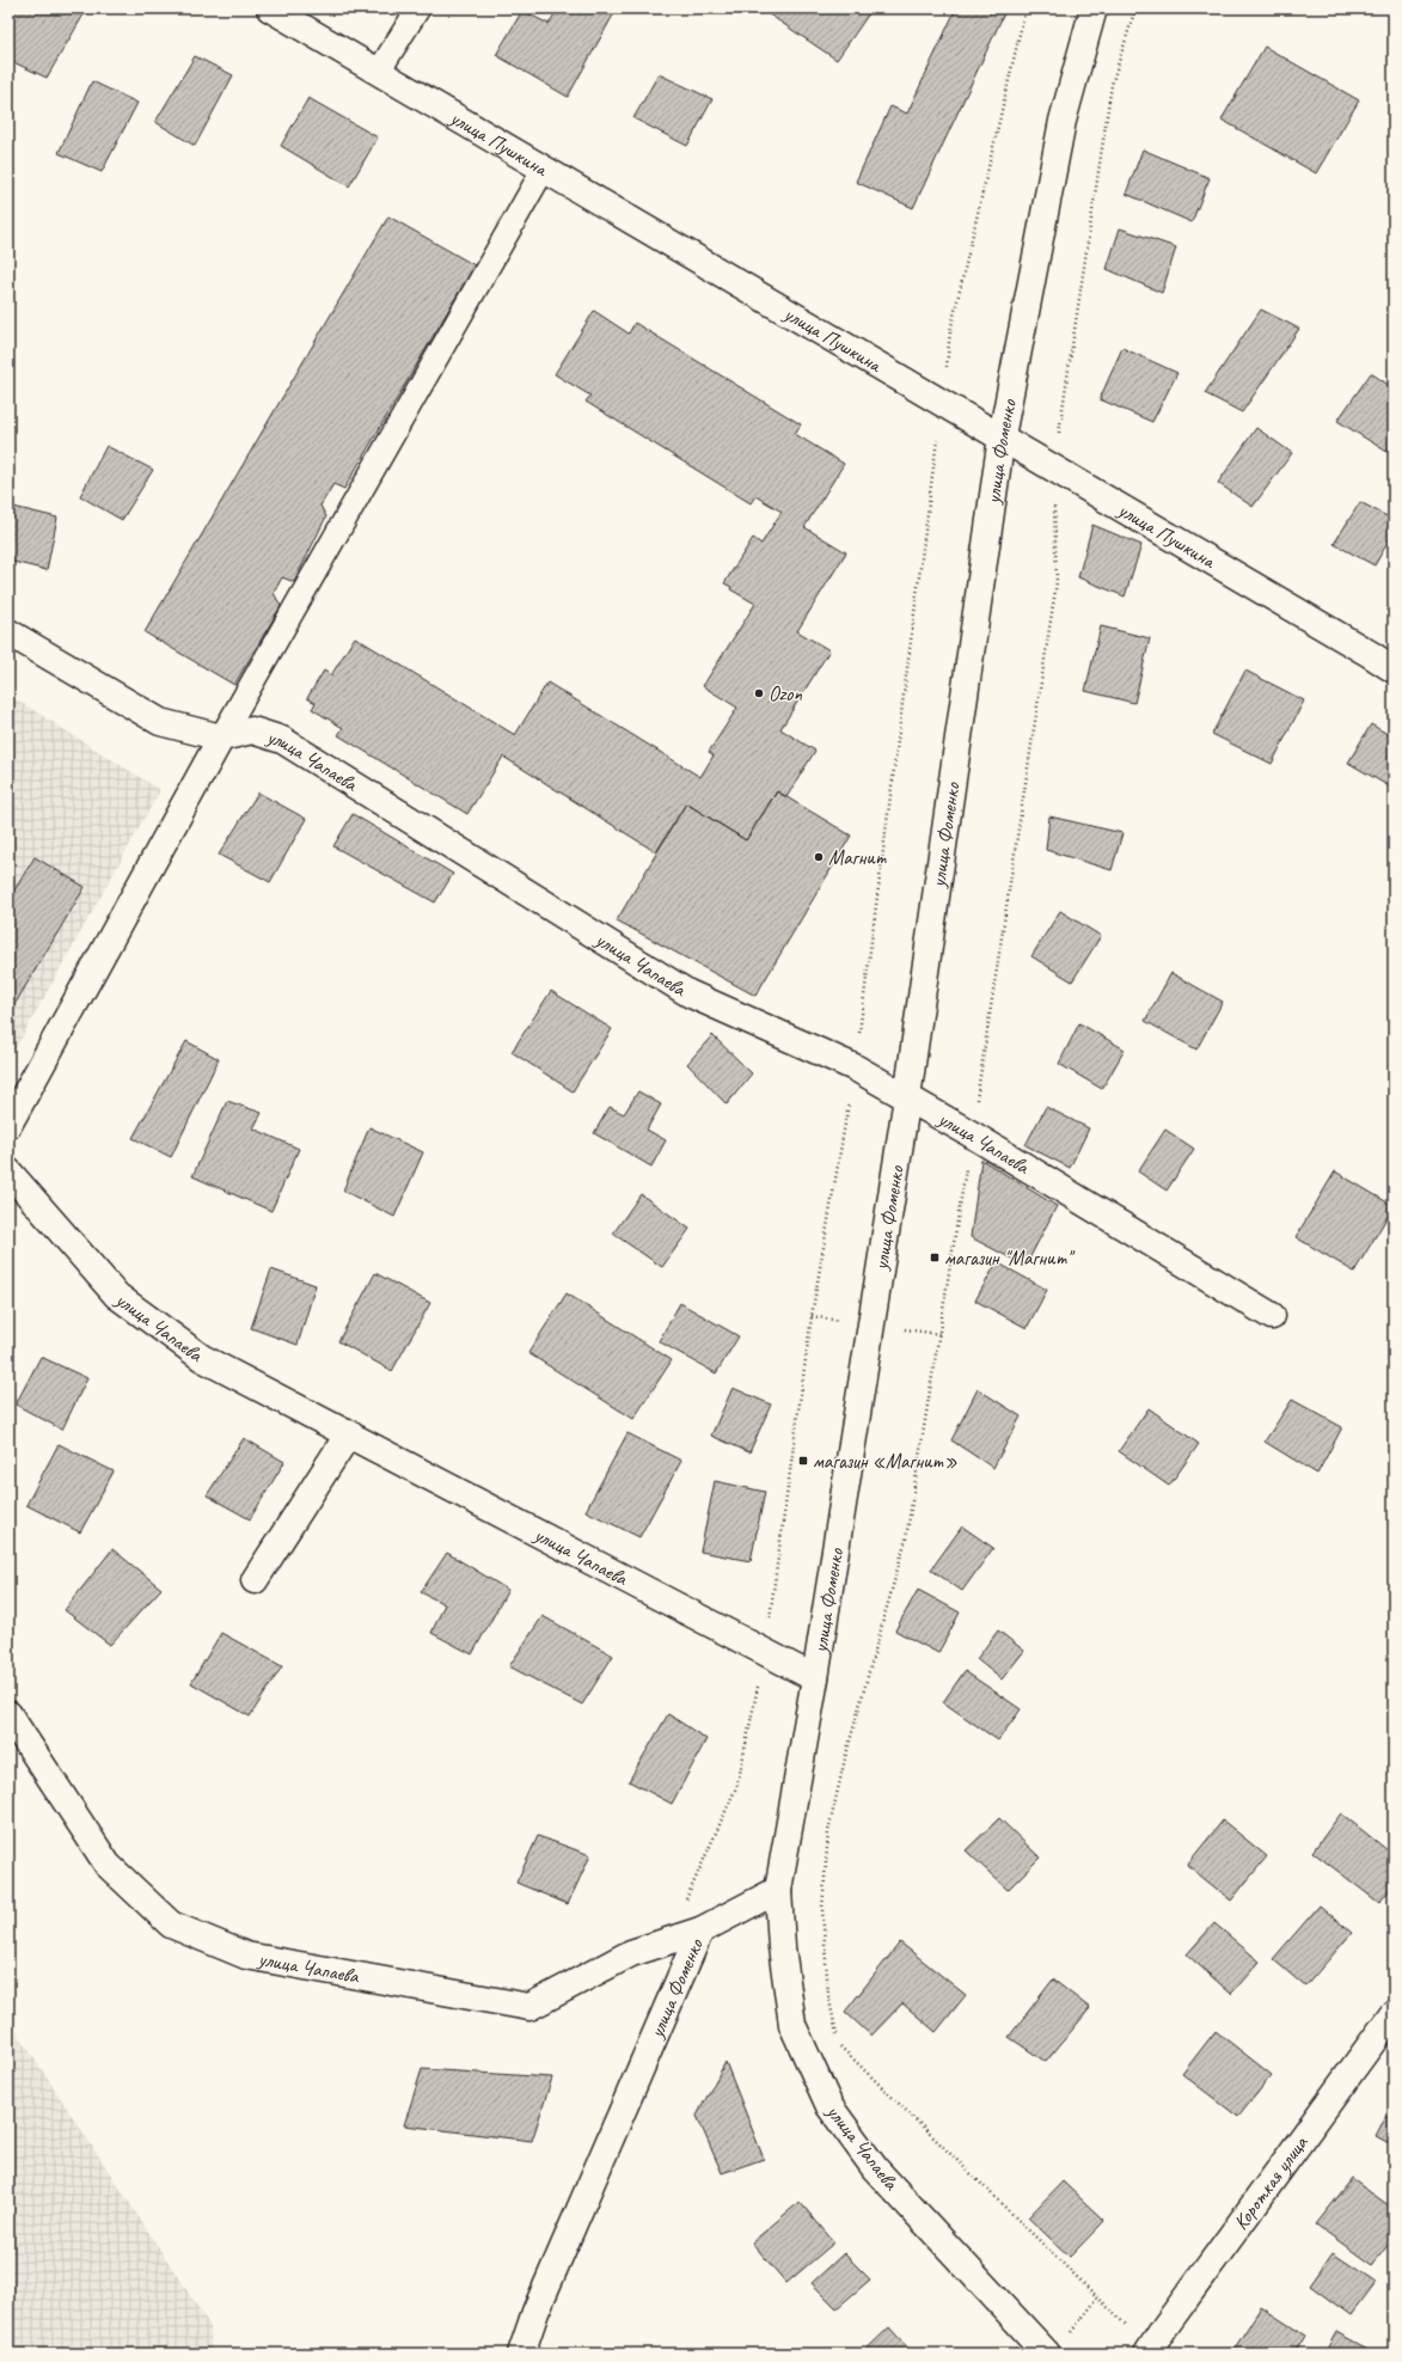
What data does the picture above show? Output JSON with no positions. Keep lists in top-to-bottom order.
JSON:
{
  "streets": {
    "street": [
      "улица Пушкина",
      "улица Фоменко",
      "улица Чапаева",
      "Короткая улица"
    ]
  },
  "crossings": [
    ["улица Пушкина", "улица Фоменко"],
    ["улица Фоменко", "улица Чапаева"]
  ],
  "places": {
    "other": ["Ozon", "Магнит"],
    "transit": ["магазин \"Магнит\"", "магазин «Магнит»"]
  }
}
